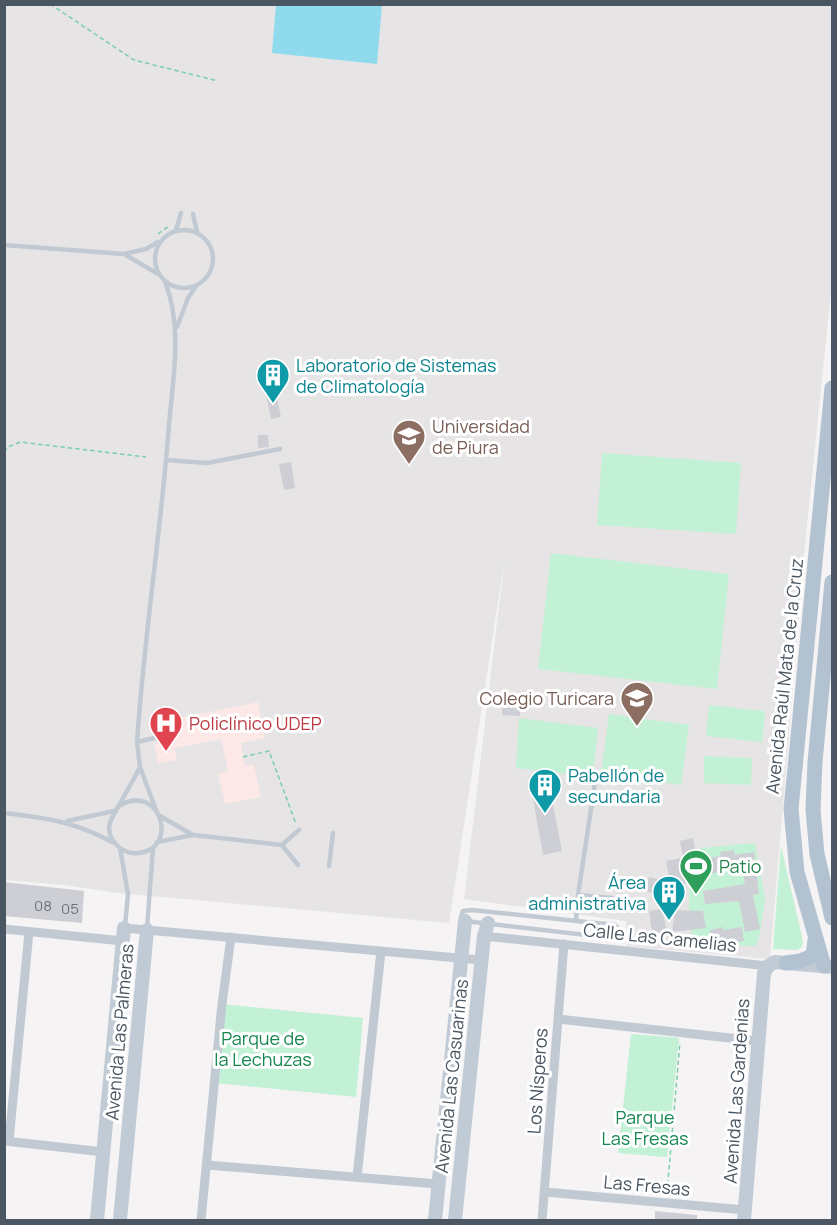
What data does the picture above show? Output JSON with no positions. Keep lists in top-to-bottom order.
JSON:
{
  "streets": {
    "main road": ["Avenida Raúl Mata de la Cruz"],
    "street": [
      "Calle Las Camelias",
      "Avenida Las Palmeras",
      "Avenida Las Casuarinas",
      "Los Nísperos",
      "Avenida Las Gardenias",
      "Las Fresas"
    ]
  },
  "crossings": [
    ["Avenida Raúl Mata de la Cruz", "Calle Las Camelias"],
    ["Calle Las Camelias", "Avenida Las Casuarinas"],
    ["Calle Las Camelias", "Los Nísperos"],
    ["Calle Las Camelias", "Avenida Las Gardenias"],
    ["Los Nísperos", "Las Fresas"],
    ["Avenida Las Gardenias", "Las Fresas"]
  ],
  "parks": ["Parque de la Lechuzas", "Parque Las Fresas"],
  "places": {
    "building": ["Laboratorio de Sistemas de Climatología", "Pabellón de secundaria", "Área administrativa"],
    "school or university": ["Universidad de Piura", "Colegio Turicara"],
    "hospital": ["Policlínico UDEP"],
    "sports": ["Patio"]
  },
  "house_numbers": ["08", "05"]
}
